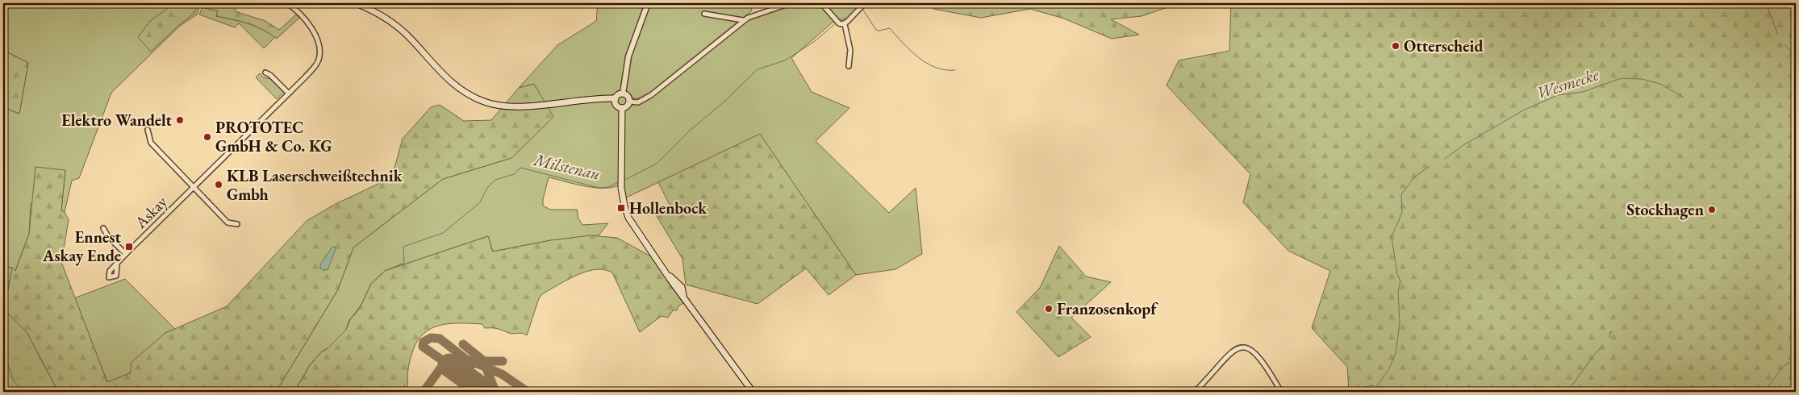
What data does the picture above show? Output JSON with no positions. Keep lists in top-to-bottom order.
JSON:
{
  "streets": {
    "street": ["Askay"]
  },
  "water": ["Wesmecke", "Milstenau"],
  "places": {
    "other": [
      "Otterscheid",
      "Elektro Wandelt",
      "PROTOTEC GmbH & Co. KG",
      "KLB Laserschweißtechnik Gmbh",
      "Stockhagen",
      "Franzosenkopf"
    ],
    "transit": ["Hollenbock", "Ennest Askay Ende"]
  }
}
